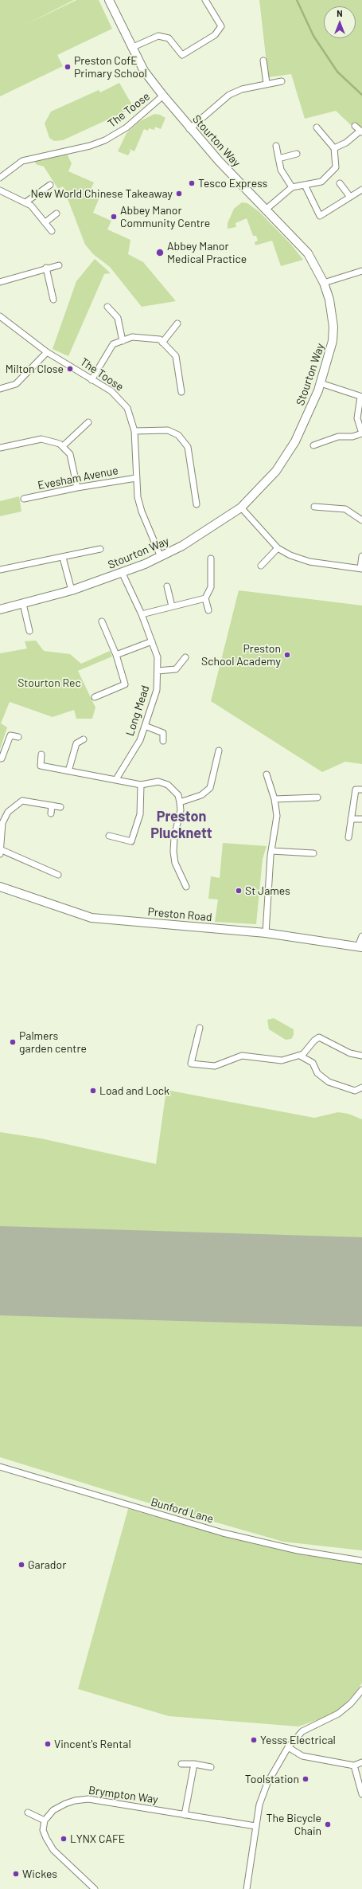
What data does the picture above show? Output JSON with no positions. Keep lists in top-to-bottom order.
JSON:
{
  "streets": {
    "street": [
      "The Toose",
      "Stourton Way",
      "Evesham Avenue",
      "Long Mead",
      "Preston Road",
      "Bunford Lane",
      "Brympton Way"
    ]
  },
  "crossings": [
    ["The Toose", "Stourton Way"],
    ["The Toose", "Evesham Avenue"],
    ["Stourton Way", "Long Mead"]
  ],
  "districts": ["Preston Plucknett"],
  "parks": ["Stourton Rec"],
  "places": [
    "Preston CofE Primary School",
    "Tesco Express",
    "New World Chinese Takeaway",
    "Abbey Manor Community Centre",
    "Abbey Manor Medical Practice",
    "Milton Close",
    "Preston School Academy",
    "St James",
    "Palmers garden centre",
    "Load and Lock",
    "Garador",
    "Yesss Electrical",
    "Vincent's Rental",
    "Toolstation",
    "The Bicycle Chain",
    "LYNX CAFE",
    "Wickes"
  ],
  "north": "top"
}
